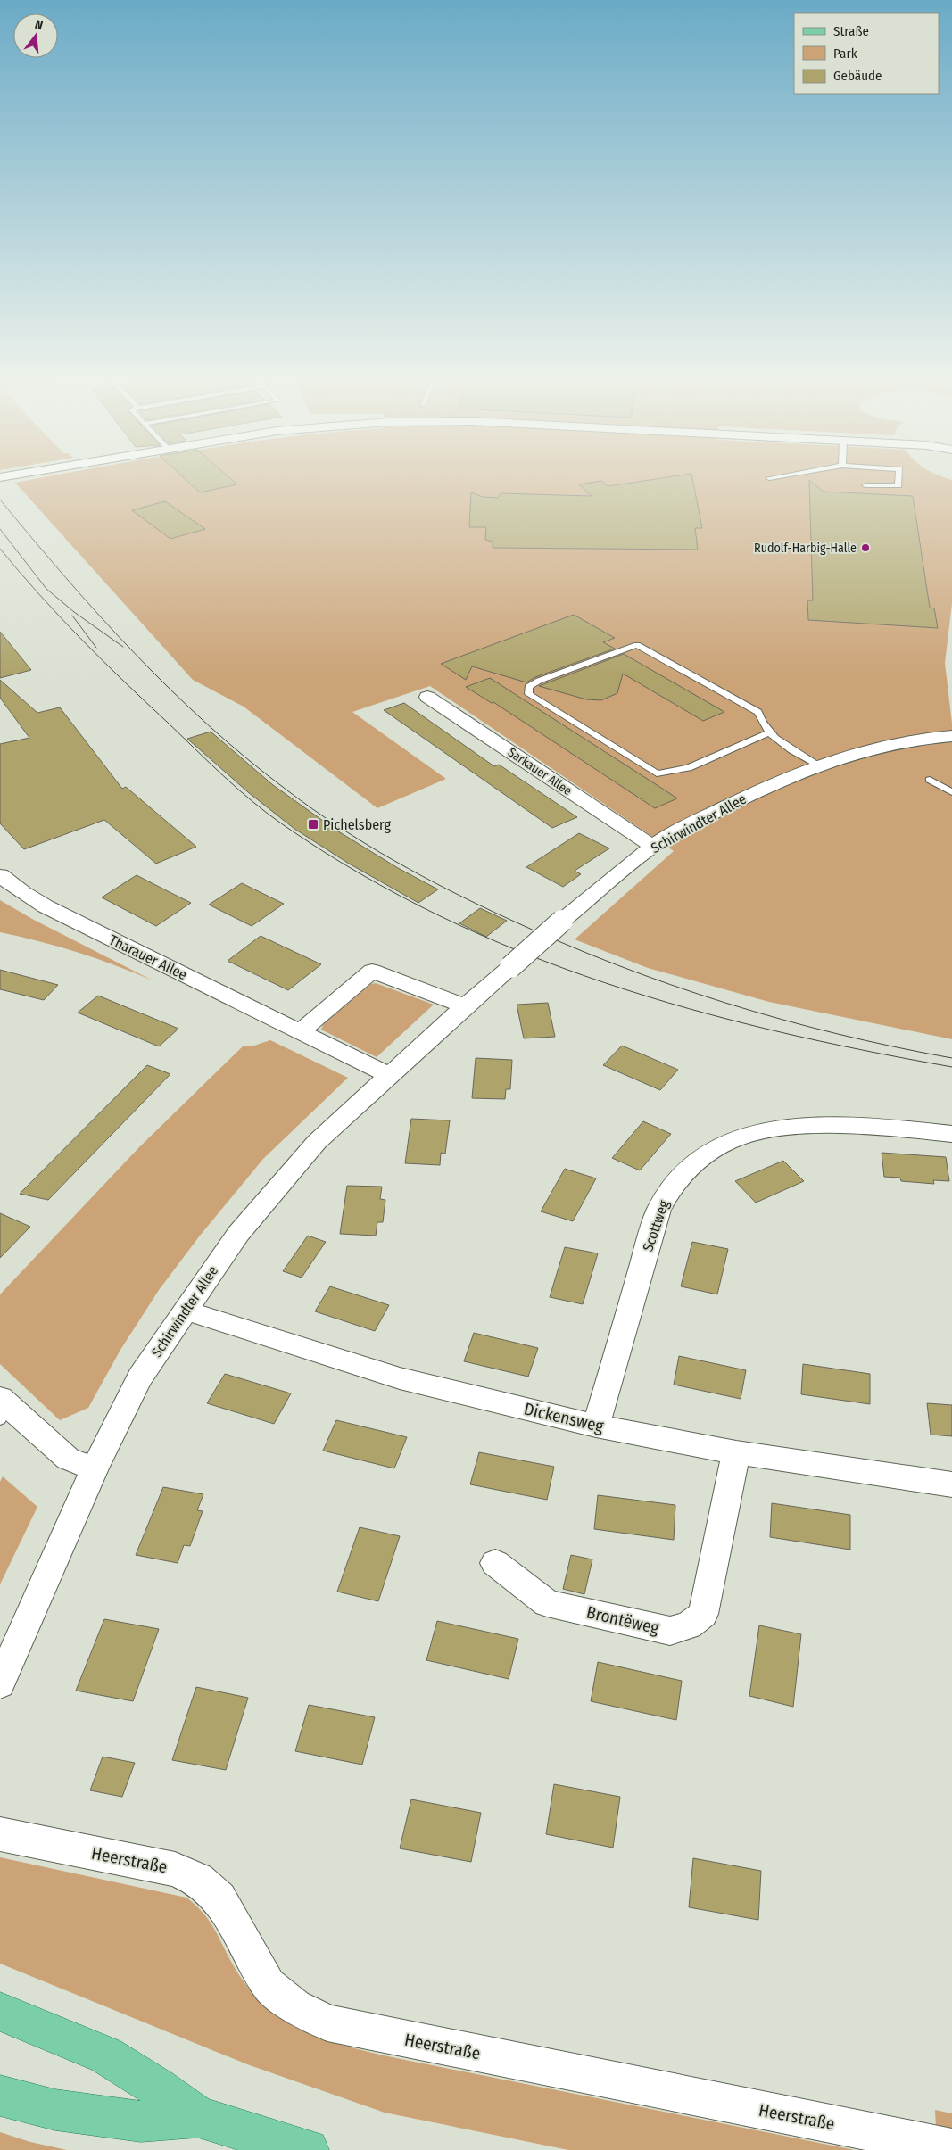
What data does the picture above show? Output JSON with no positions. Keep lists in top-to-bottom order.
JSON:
{
  "streets": {
    "street": [
      "Sarkauer Allee",
      "Schirwindter Allee",
      "Tharauer Allee",
      "Scottweg",
      "Dickensweg",
      "Brontëweg",
      "Heerstraße"
    ]
  },
  "crossings": [
    ["Sarkauer Allee", "Schirwindter Allee"],
    ["Schirwindter Allee", "Tharauer Allee"],
    ["Schirwindter Allee", "Dickensweg"],
    ["Scottweg", "Dickensweg"],
    ["Dickensweg", "Brontëweg"]
  ],
  "places": {
    "other": ["Rudolf-Harbig-Halle"],
    "transit": ["Pichelsberg"]
  },
  "legend": ["Straße", "Park", "Gebäude"],
  "north": "top"
}
